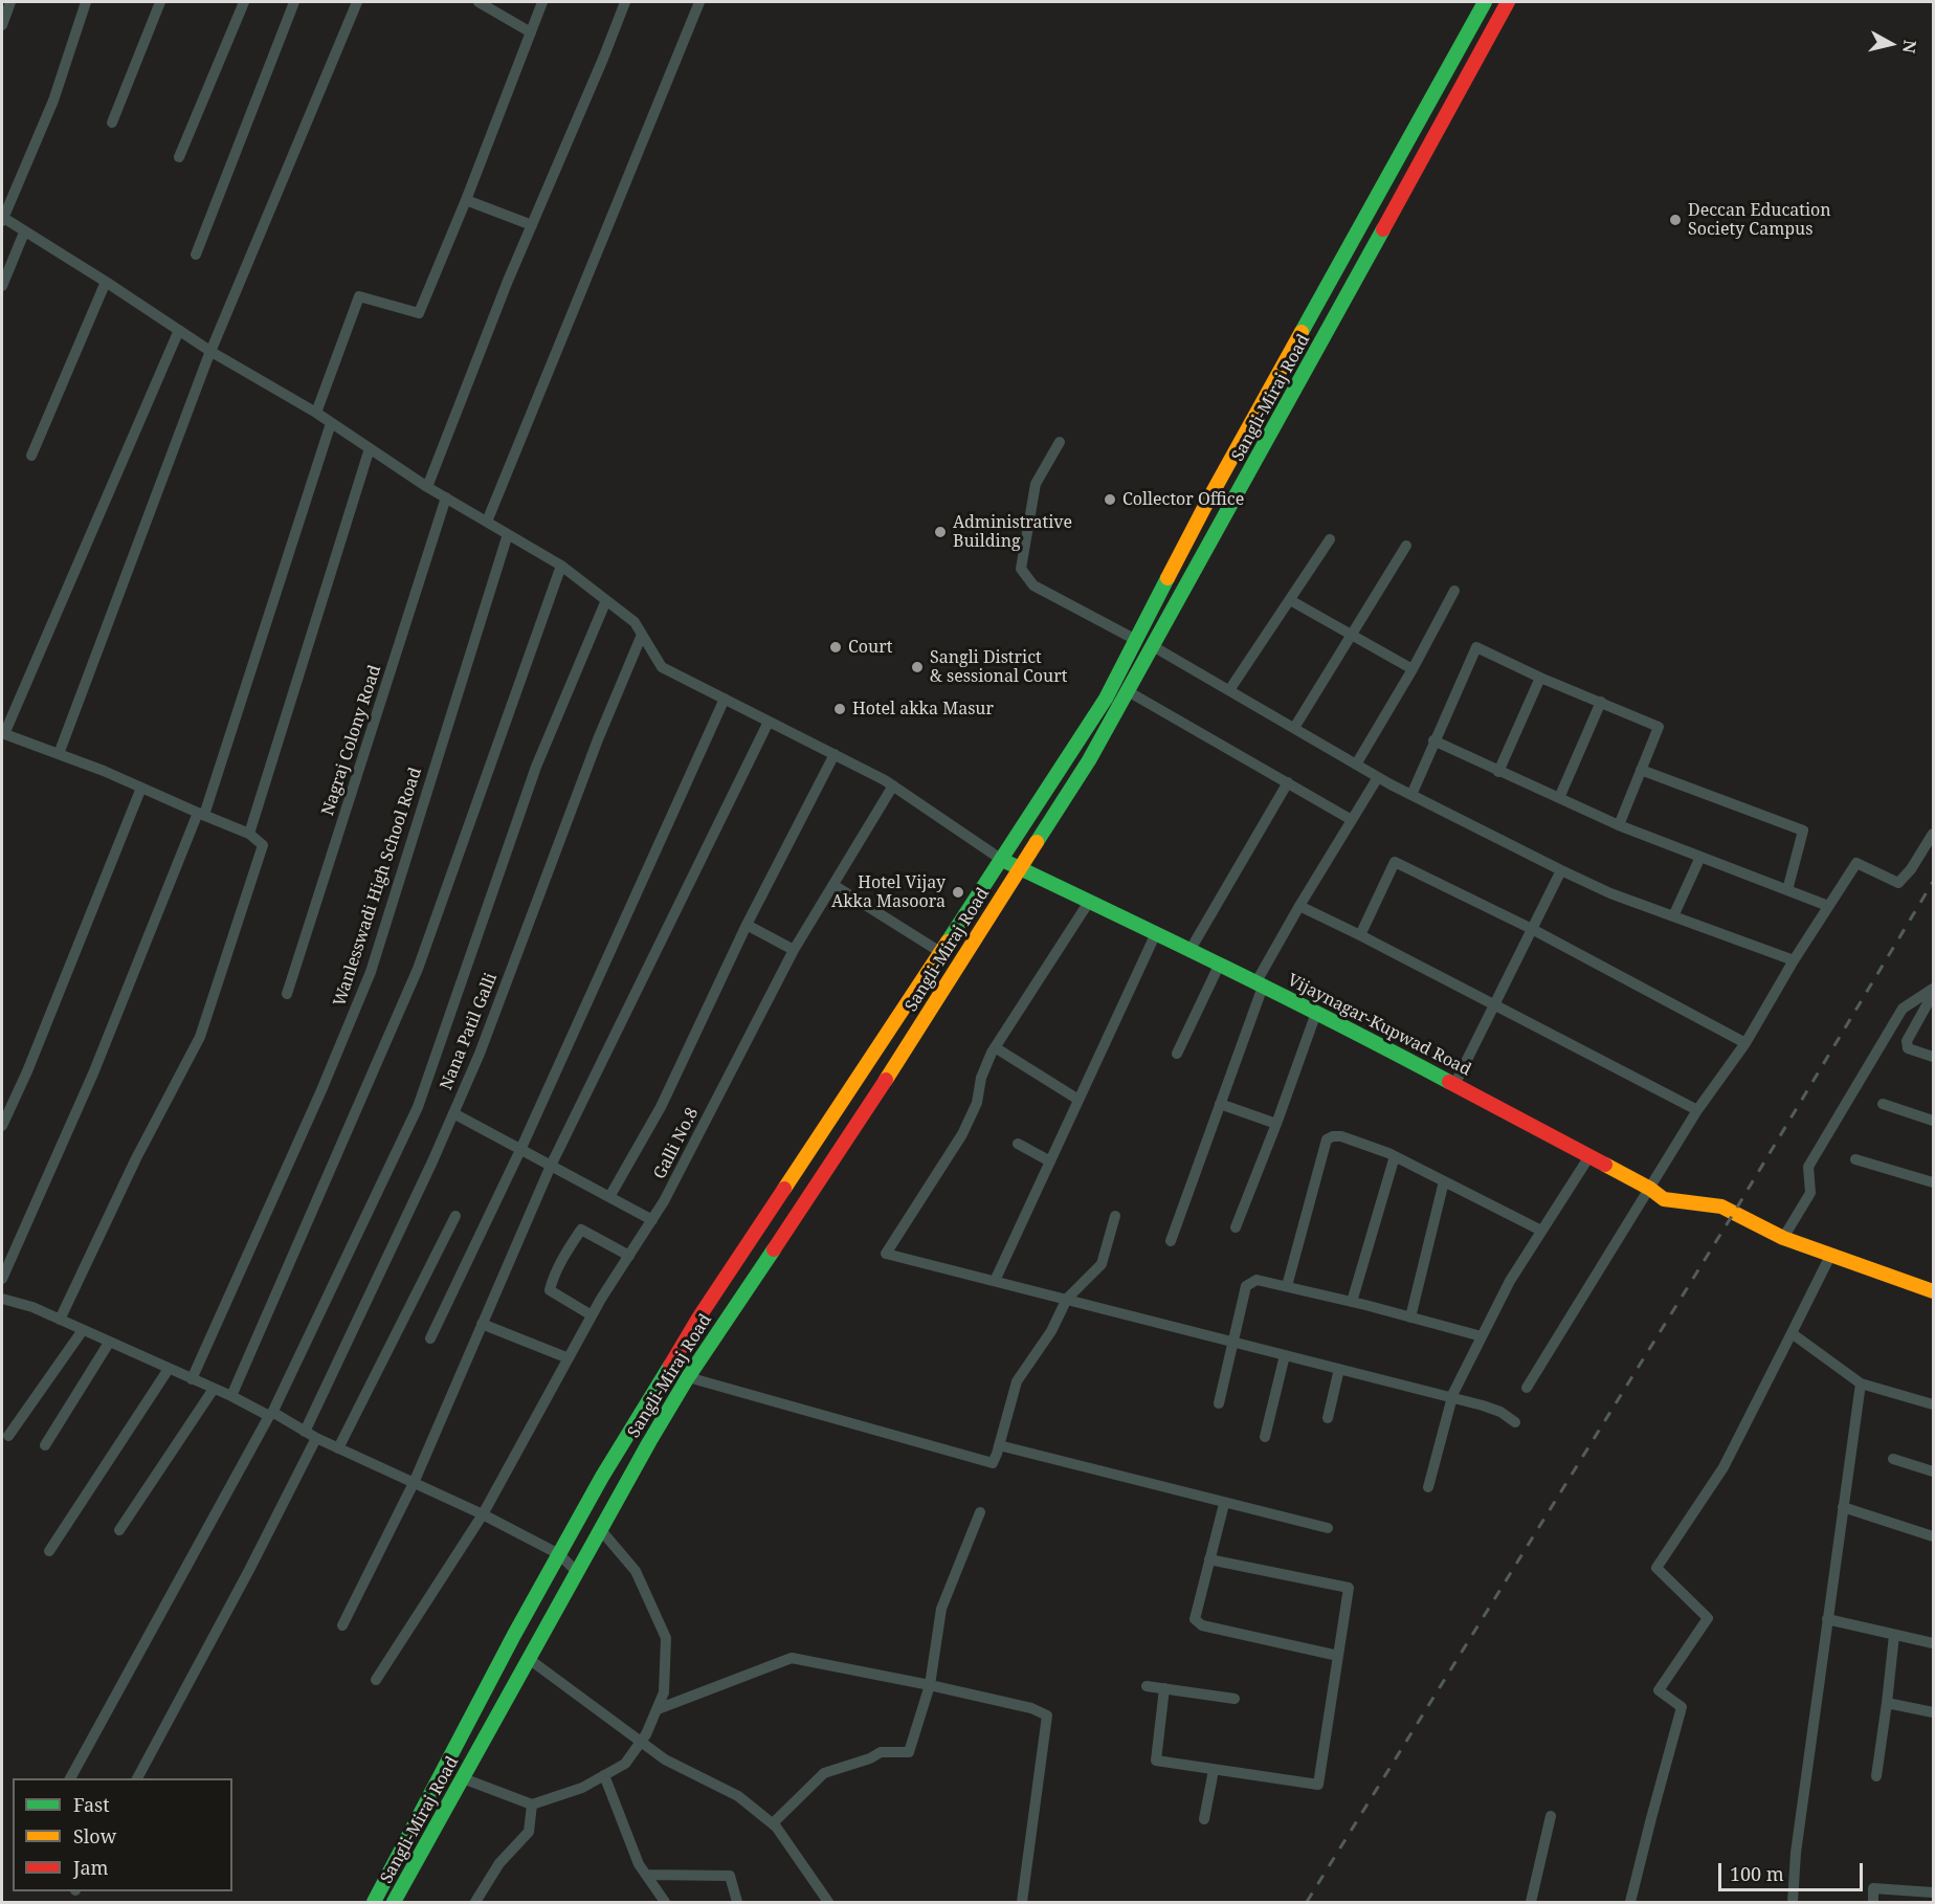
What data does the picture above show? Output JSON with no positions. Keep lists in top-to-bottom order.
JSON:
{
  "streets": {
    "main road": ["Sangli-Miraj Road", "Vijaynagar-Kupwad Road"],
    "street": [
      "Nagraj Colony Road",
      "Wanlesswadi High School Road",
      "Nana Patil Galli",
      "Galli No.8"
    ]
  },
  "crossings": [
    ["Sangli-Miraj Road", "Vijaynagar-Kupwad Road"]
  ],
  "places": [
    "Deccan Education Society Campus",
    "Collector Office",
    "Administrative Building",
    "Court",
    "Sangli District & sessional Court",
    "Hotel akka Masur",
    "Hotel Vijay Akka Masoora"
  ],
  "legend": ["Fast", "Slow", "Jam"],
  "scale_bar": "100 m",
  "north": "right"
}
